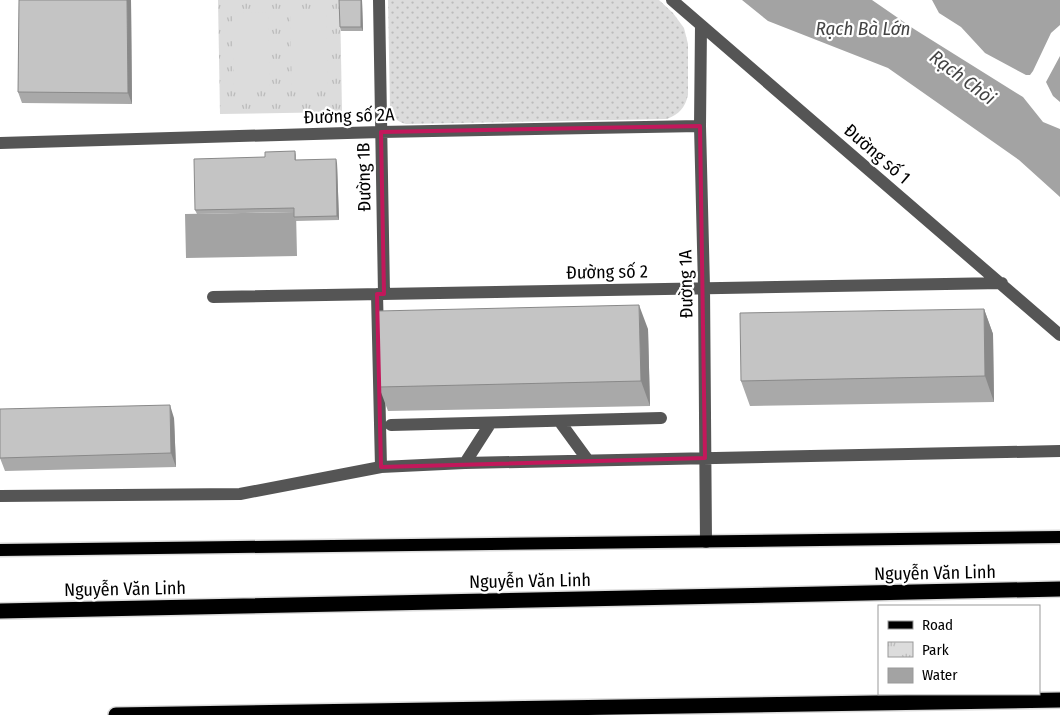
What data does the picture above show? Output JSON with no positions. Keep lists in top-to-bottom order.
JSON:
{
  "streets": {
    "highway": ["Nguyễn Văn Linh"],
    "street": [
      "Đường số 2A",
      "Đường số 1",
      "Đường 1B",
      "Đường số 2",
      "Đường 1A"
    ]
  },
  "crossings": [
    ["Đường số 2A", "Đường 1B"],
    ["Đường số 2A", "Đường 1A"],
    ["Đường số 1", "Đường số 2"],
    ["Đường số 1", "Đường 1A"],
    ["Đường 1B", "Đường số 2"],
    ["Đường số 2", "Đường 1A"],
    ["Đường 1A", "Nguyễn Văn Linh"]
  ],
  "water": ["Rạch Bà Lớn", "Rạch Chòi"],
  "legend": ["Road", "Park", "Water"]
}
